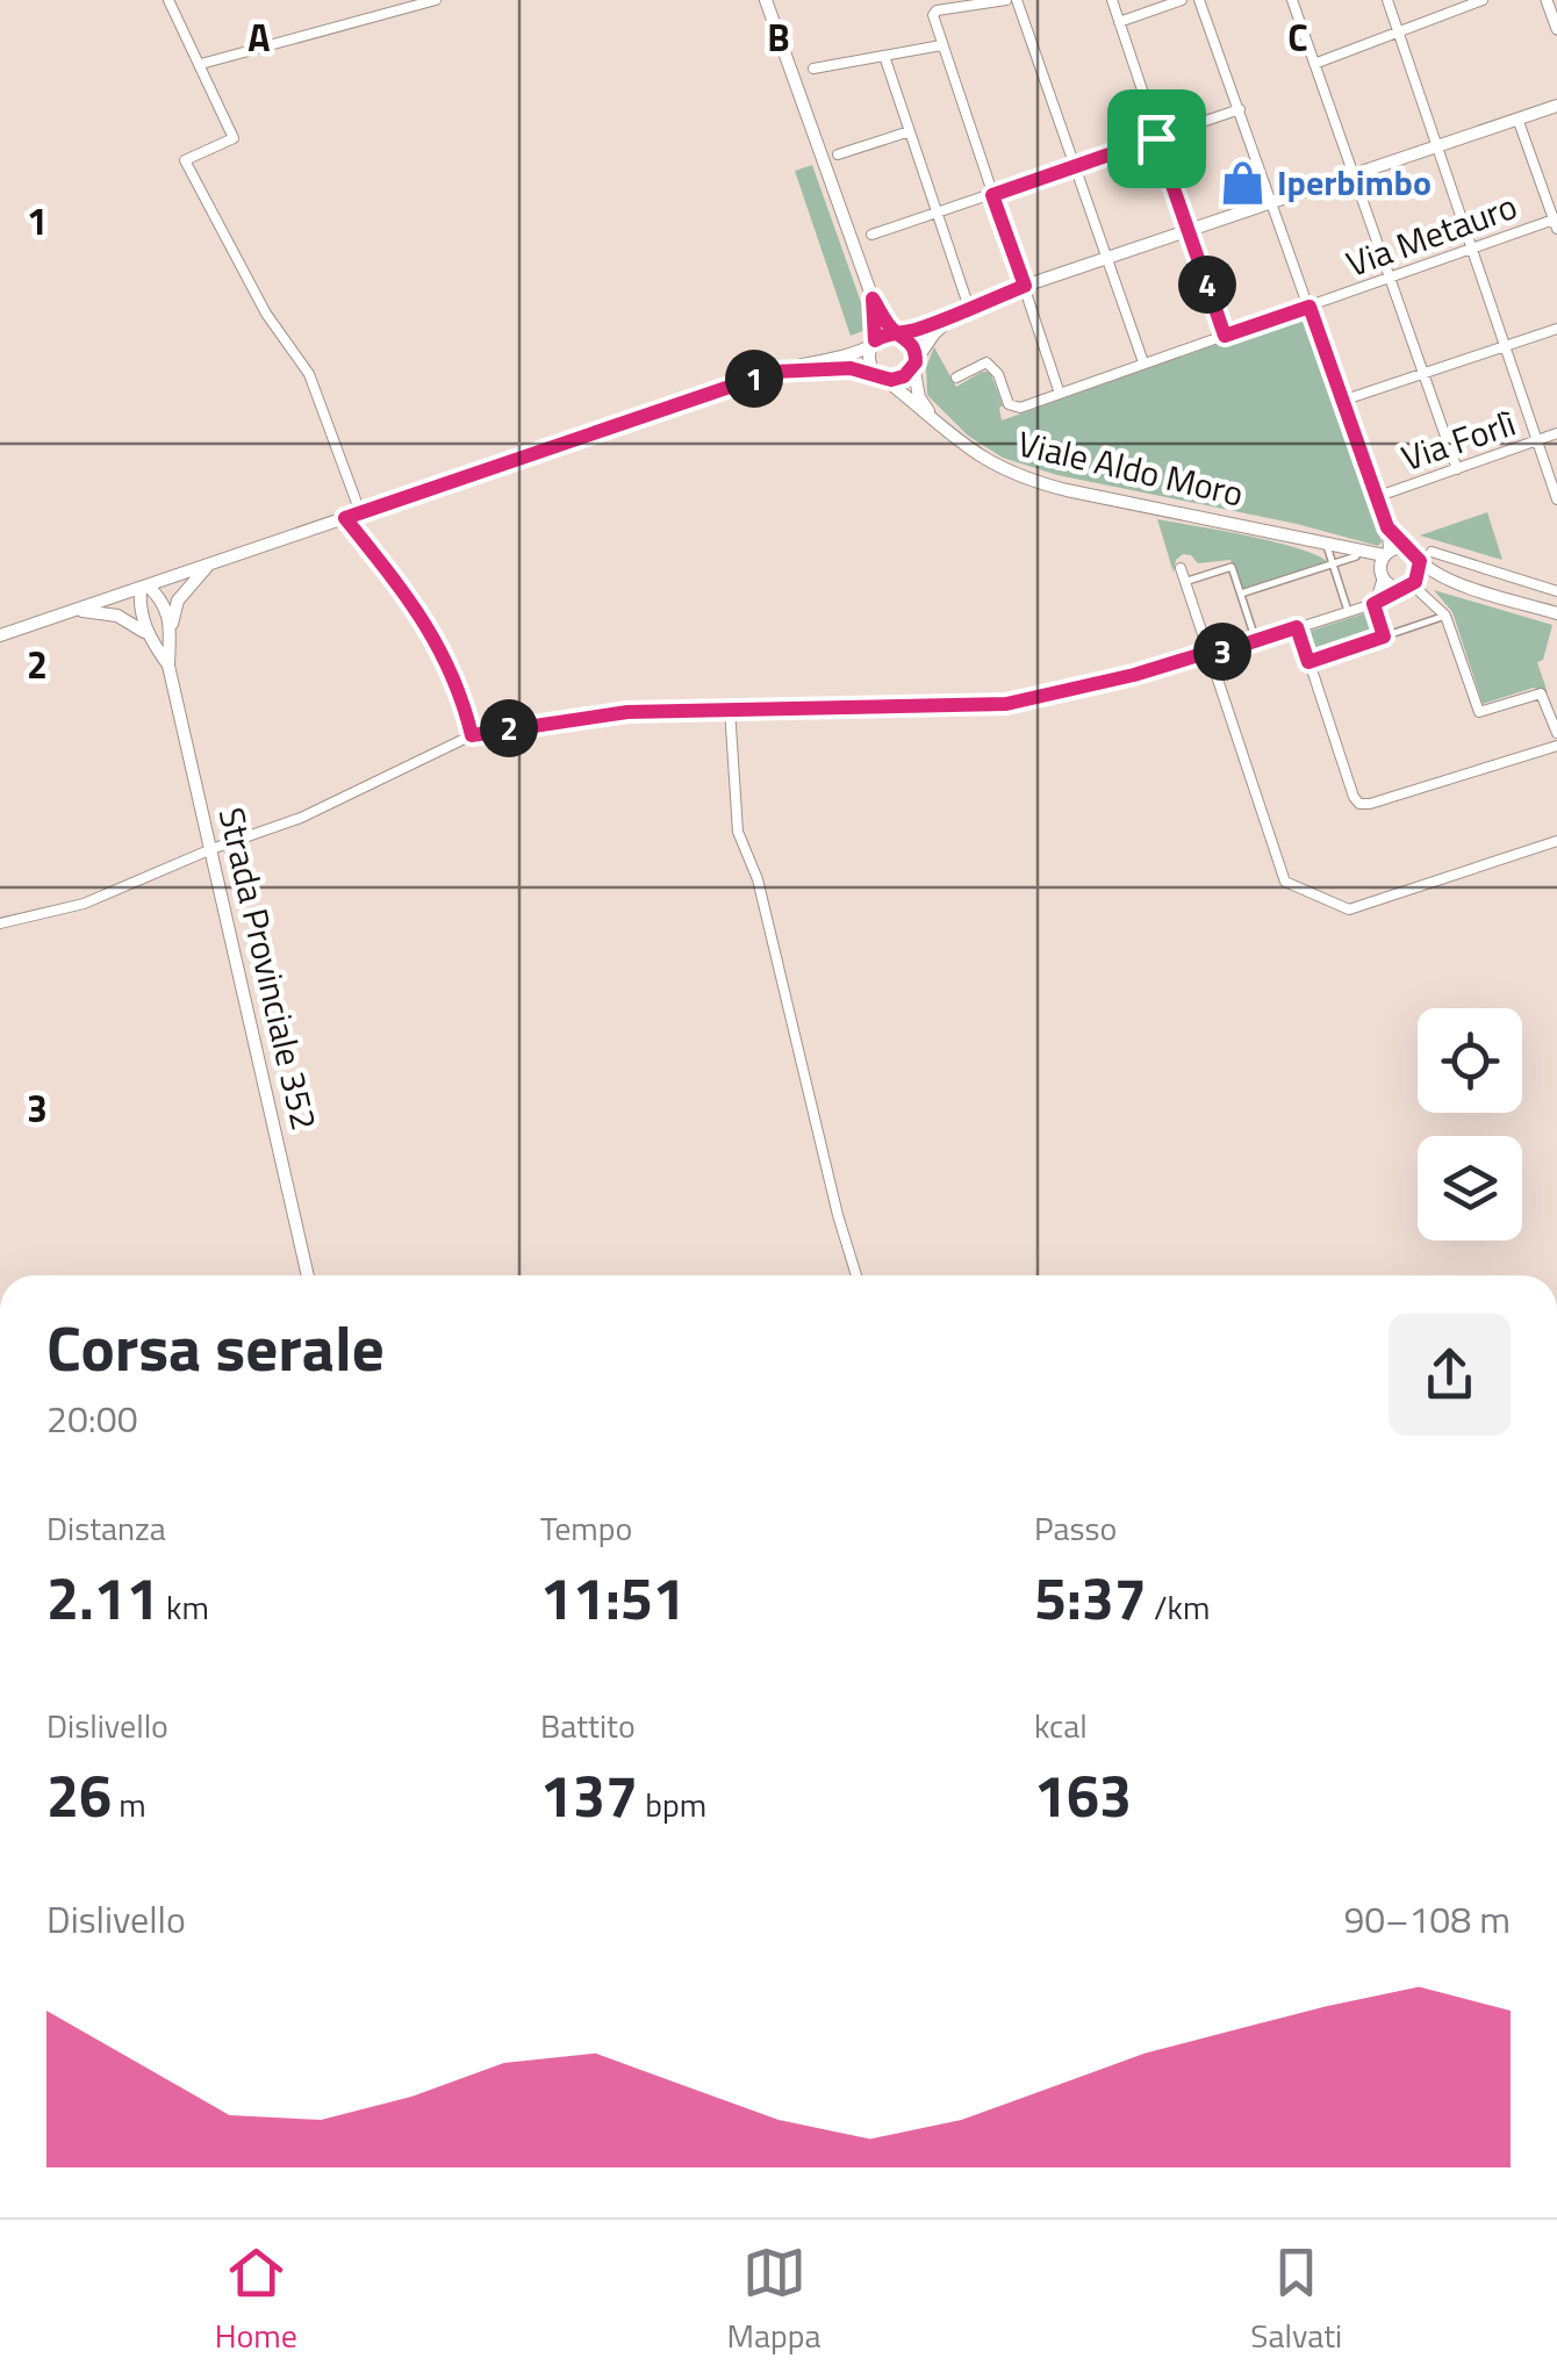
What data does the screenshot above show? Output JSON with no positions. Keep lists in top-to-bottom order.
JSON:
{
  "streets": {
    "main road": ["Viale Aldo Moro", "Strada Provinciale 352"],
    "street": ["Via Metauro", "Via Forlì"]
  },
  "places": {
    "shop": ["Iperbimbo"]
  },
  "page": {
    "pins": [
      "4",
      "1",
      "3",
      "2"
    ],
    "heading": ["Corsa serale", "20:00"],
    "stats": [
      ["Distanza", "2.11 km"],
      ["Tempo", "11:51"],
      ["Passo", "5:37 /km"],
      ["Dislivello", "26 m"],
      ["Battito", "137 bpm"],
      ["kcal", "163"]
    ],
    "chart": ["Dislivello", "90–108 m"],
    "tabs": ["Home", "Mappa", "Salvati"]
  },
  "grid": {
    "columns": ["A", "B", "C"],
    "rows": ["1", "2", "3"]
  }
}
